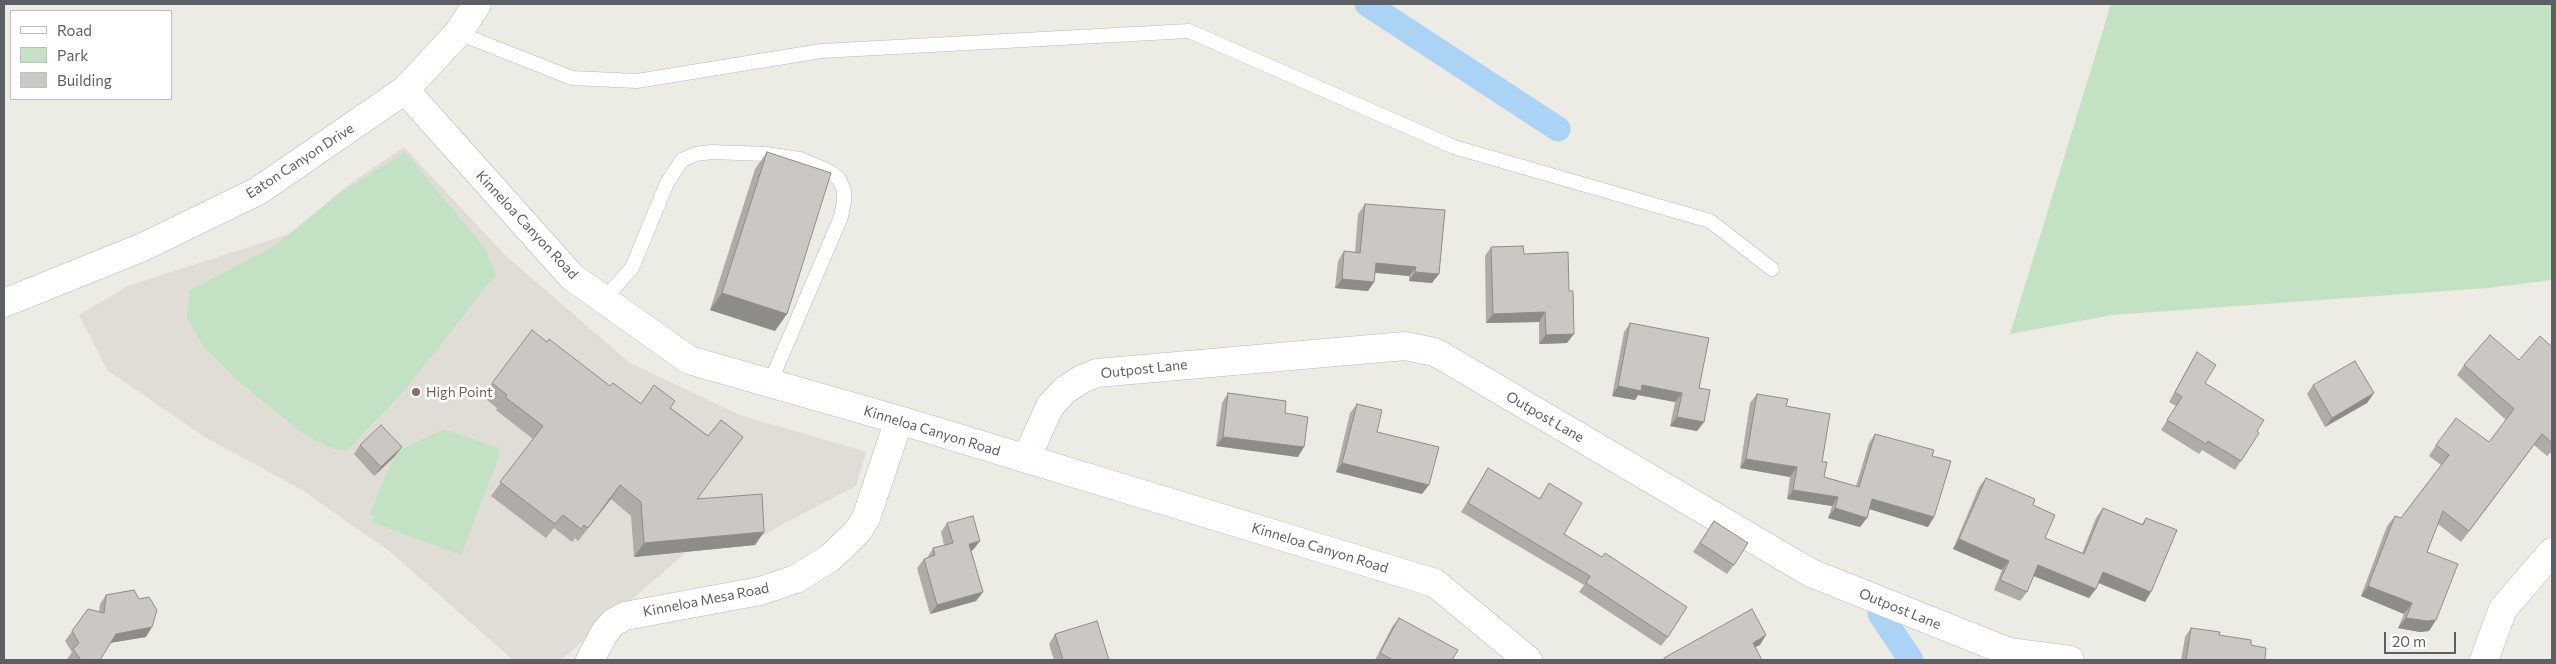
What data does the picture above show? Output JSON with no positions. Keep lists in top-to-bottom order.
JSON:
{
  "streets": {
    "street": [
      "Eaton Canyon Drive",
      "Kinneloa Canyon Road",
      "Outpost Lane",
      "Kinneloa Mesa Road"
    ]
  },
  "crossings": [
    ["Eaton Canyon Drive", "Kinneloa Canyon Road"],
    ["Kinneloa Canyon Road", "Outpost Lane"],
    ["Kinneloa Canyon Road", "Kinneloa Mesa Road"]
  ],
  "places": ["High Point"],
  "legend": ["Road", "Park", "Building"],
  "scale_bar": "20 m"
}
